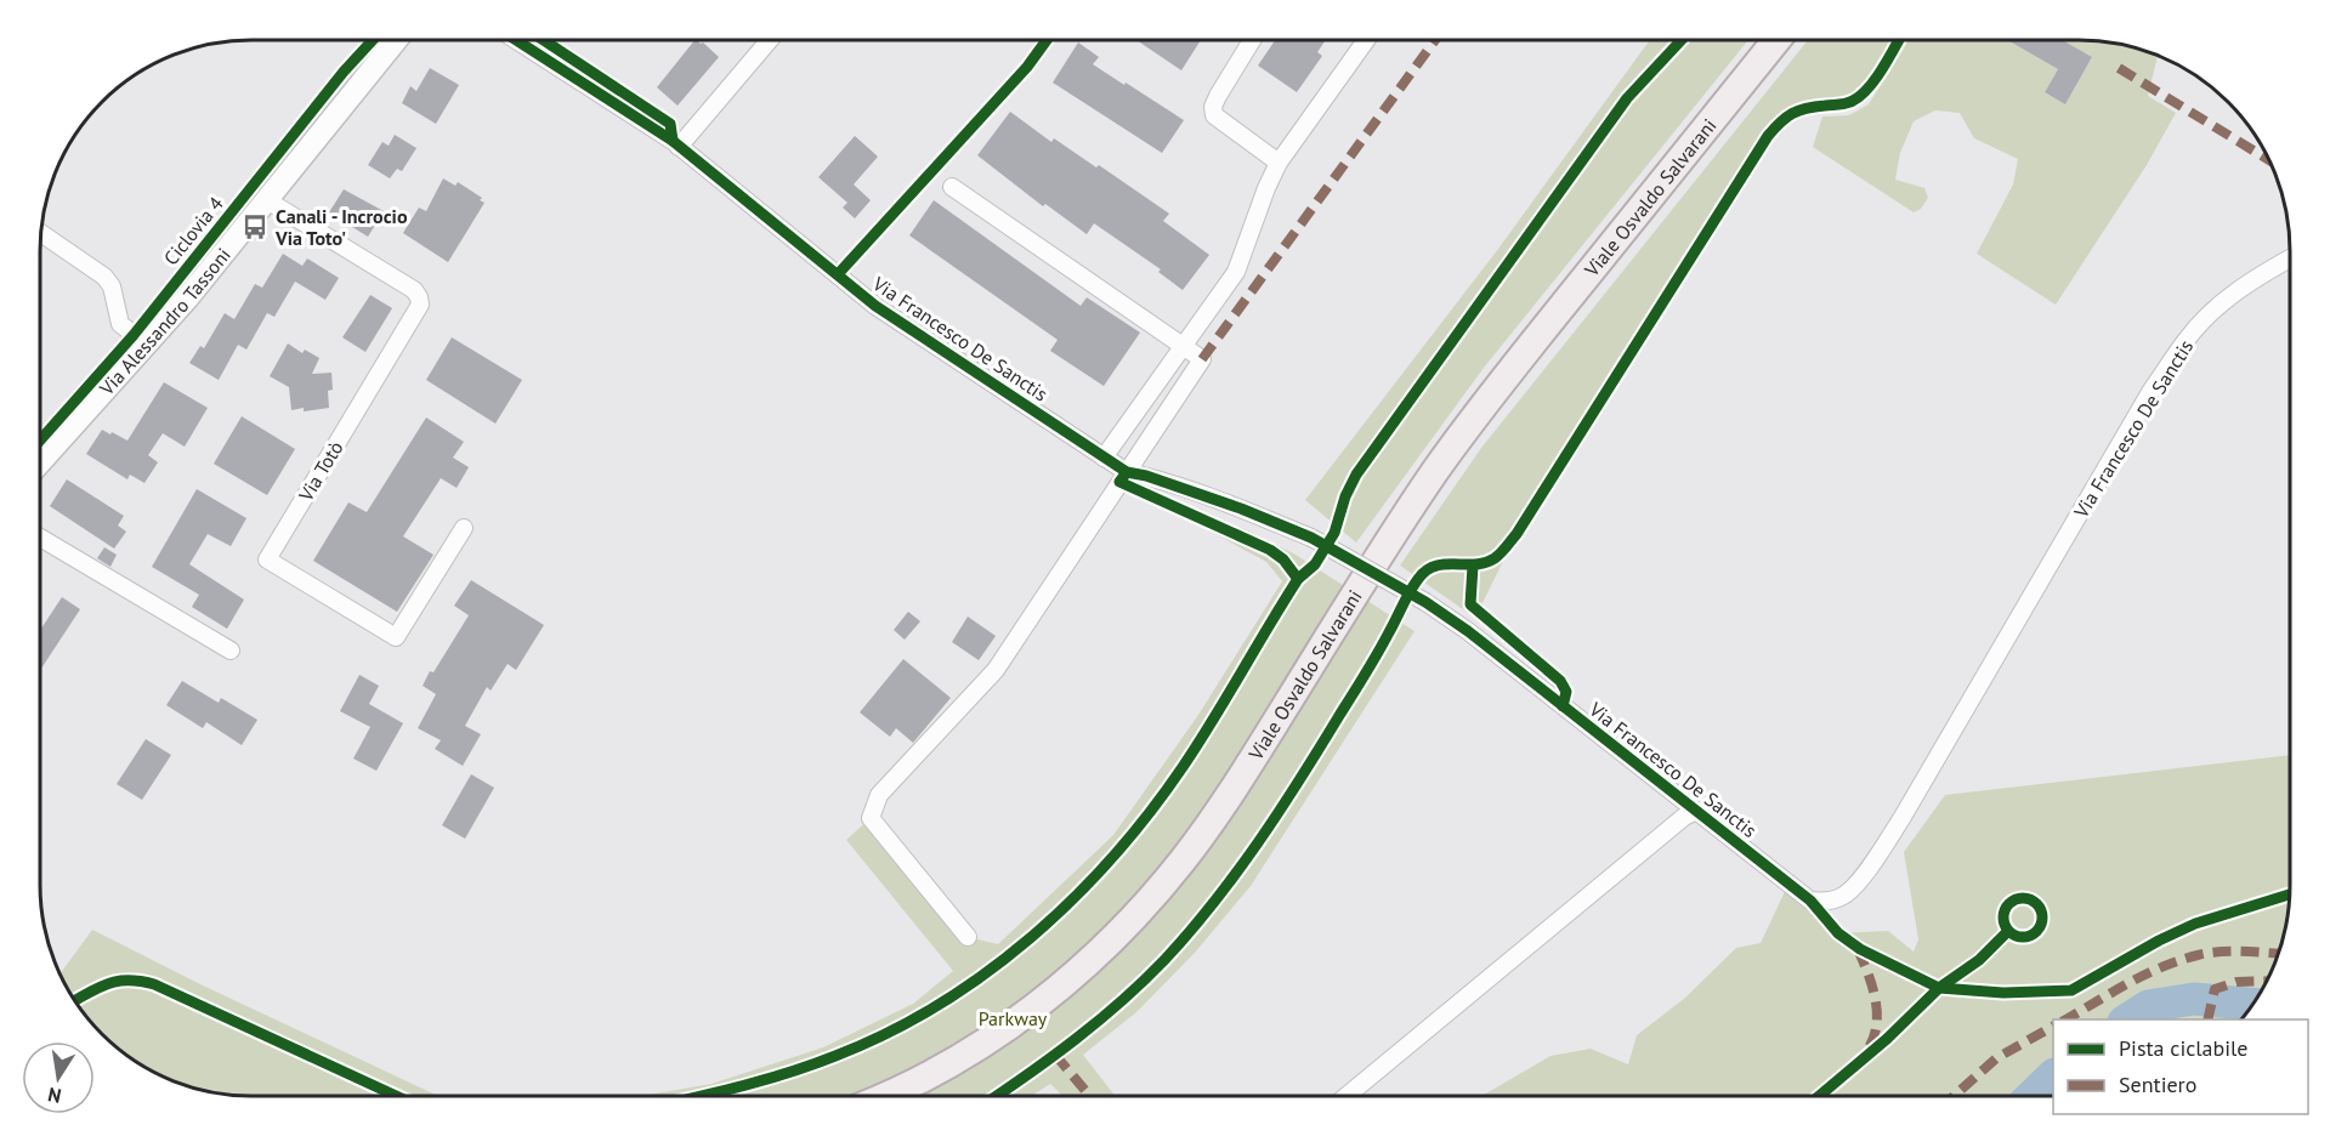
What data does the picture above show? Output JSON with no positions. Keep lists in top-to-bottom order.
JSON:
{
  "streets": {
    "main road": ["Viale Osvaldo Salvarani"],
    "street": ["Via Alessandro Tassoni", "Via Francesco De Sanctis", "Via Totò"],
    "cycle path": ["Ciclovia 4"]
  },
  "crossings": [
    ["Via Alessandro Tassoni", "Via Totò"]
  ],
  "parks": ["Parkway"],
  "places": {
    "bus stop": ["Canali - Incrocio Via Toto'"]
  },
  "legend": ["Pista ciclabile", "Sentiero"],
  "north": "bottom"
}
